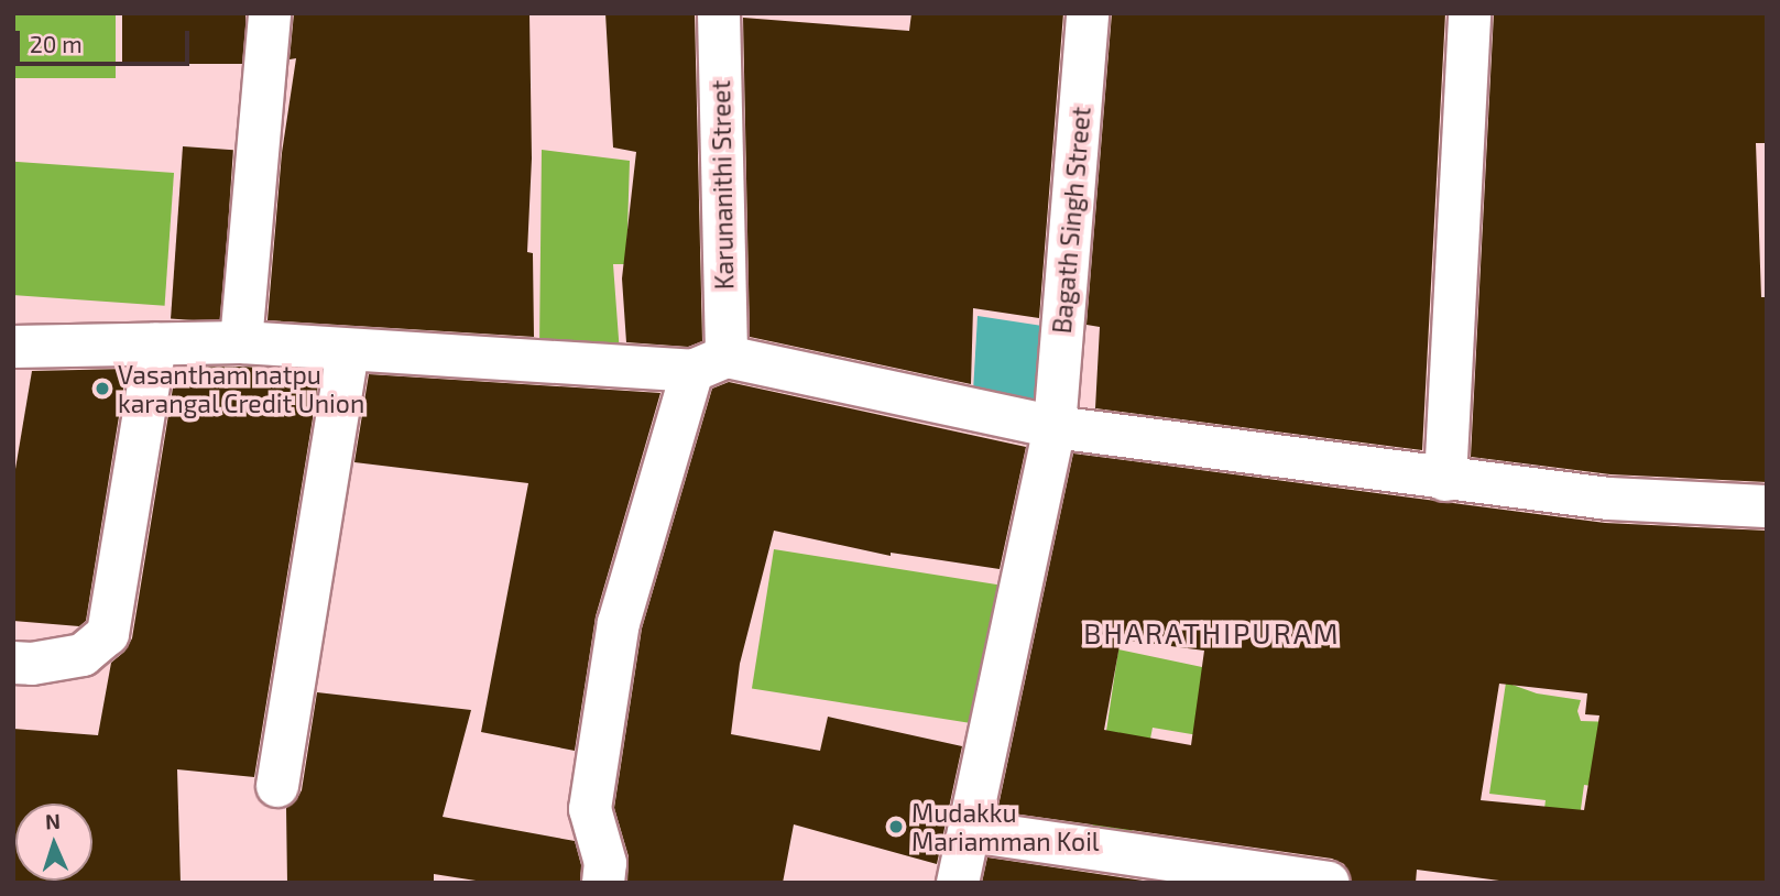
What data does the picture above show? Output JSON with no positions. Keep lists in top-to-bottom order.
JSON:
{
  "streets": {
    "street": ["Karunanithi Street", "Bagath Singh Street"]
  },
  "districts": ["BHARATHIPURAM"],
  "places": ["Vasantham natpu karangal Credit Union", "Mudakku Mariamman Koil"],
  "scale_bar": "20 m",
  "north": "top"
}
